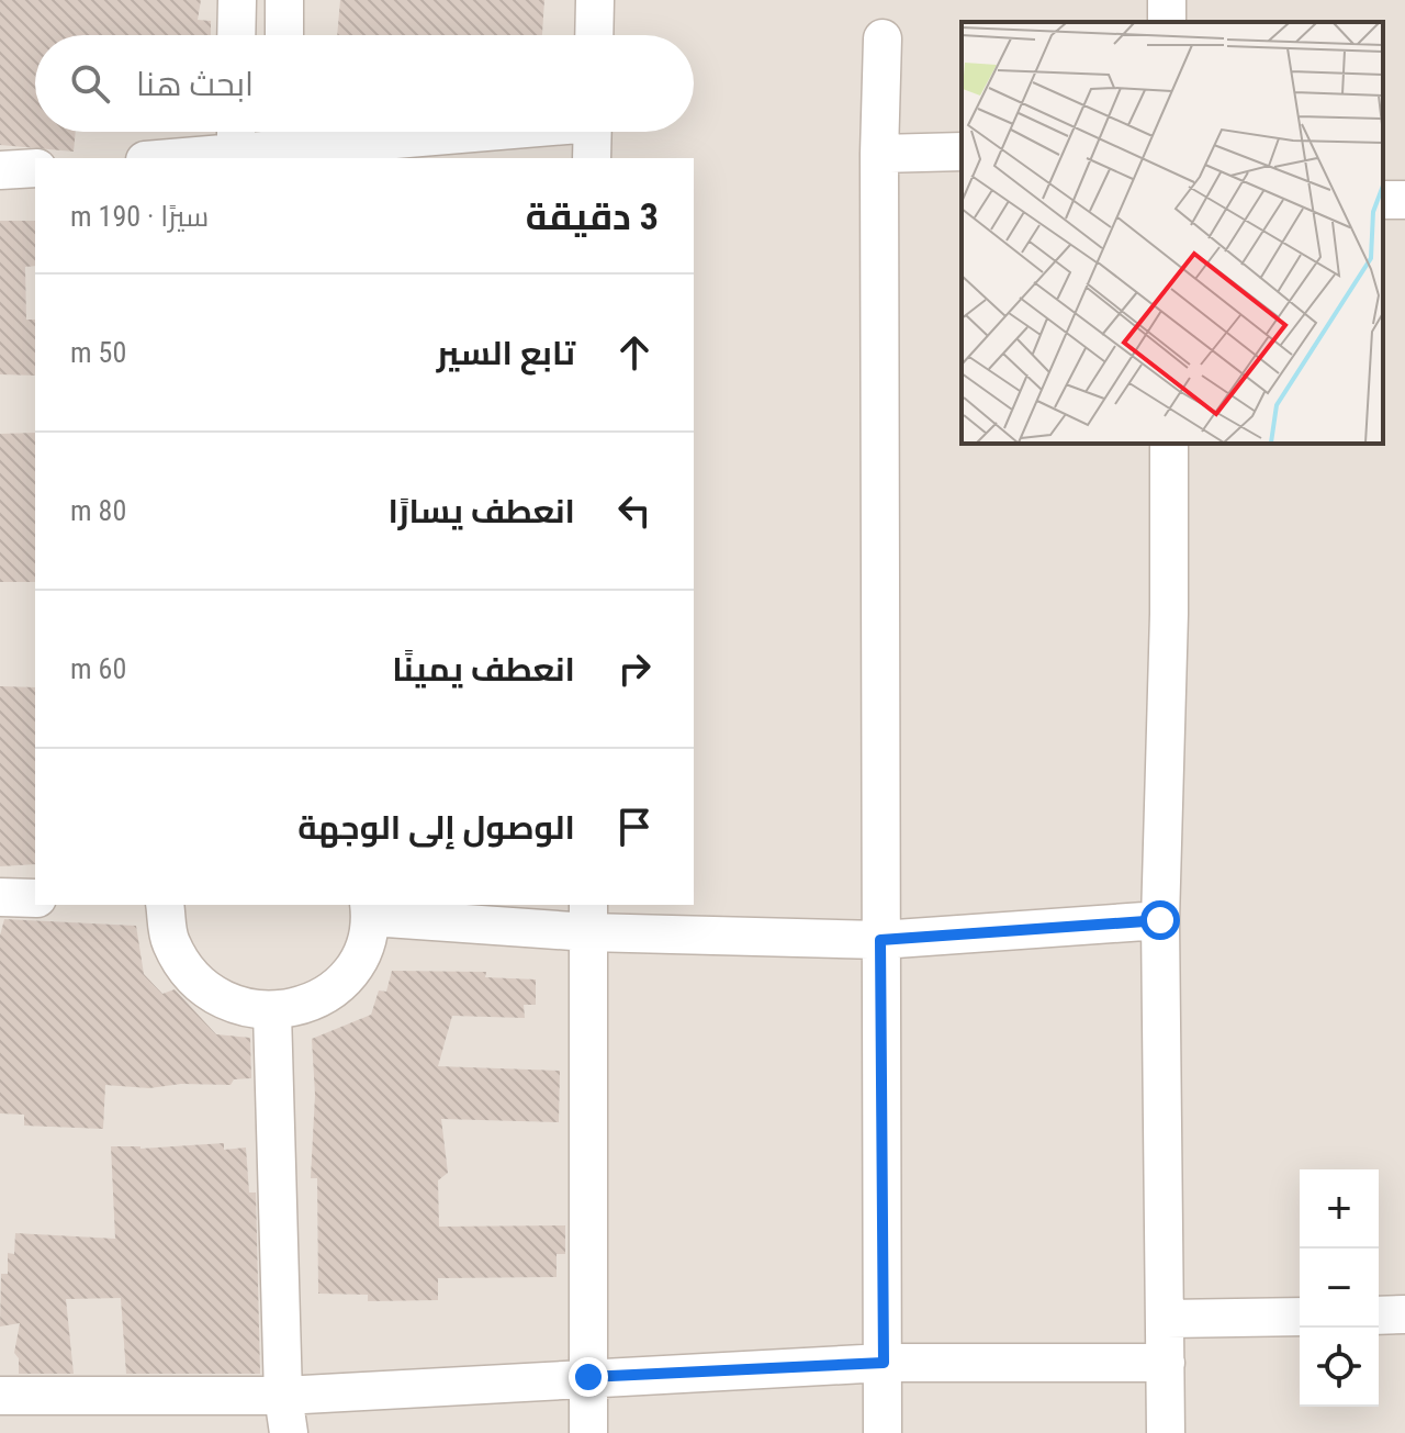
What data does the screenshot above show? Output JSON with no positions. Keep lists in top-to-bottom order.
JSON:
{
  "page": {
    "search": "ابحث هنا",
    "heading": ["3 دقيقة", "سيرًا · 190 m"],
    "list": [
      ["تابع السير", "50 m"],
      ["انعطف يسارًا", "80 m"],
      ["انعطف يمينًا", "60 m"],
      "الوصول إلى الوجهة"
    ],
    "map_buttons": ["+", "−"]
  }
}
